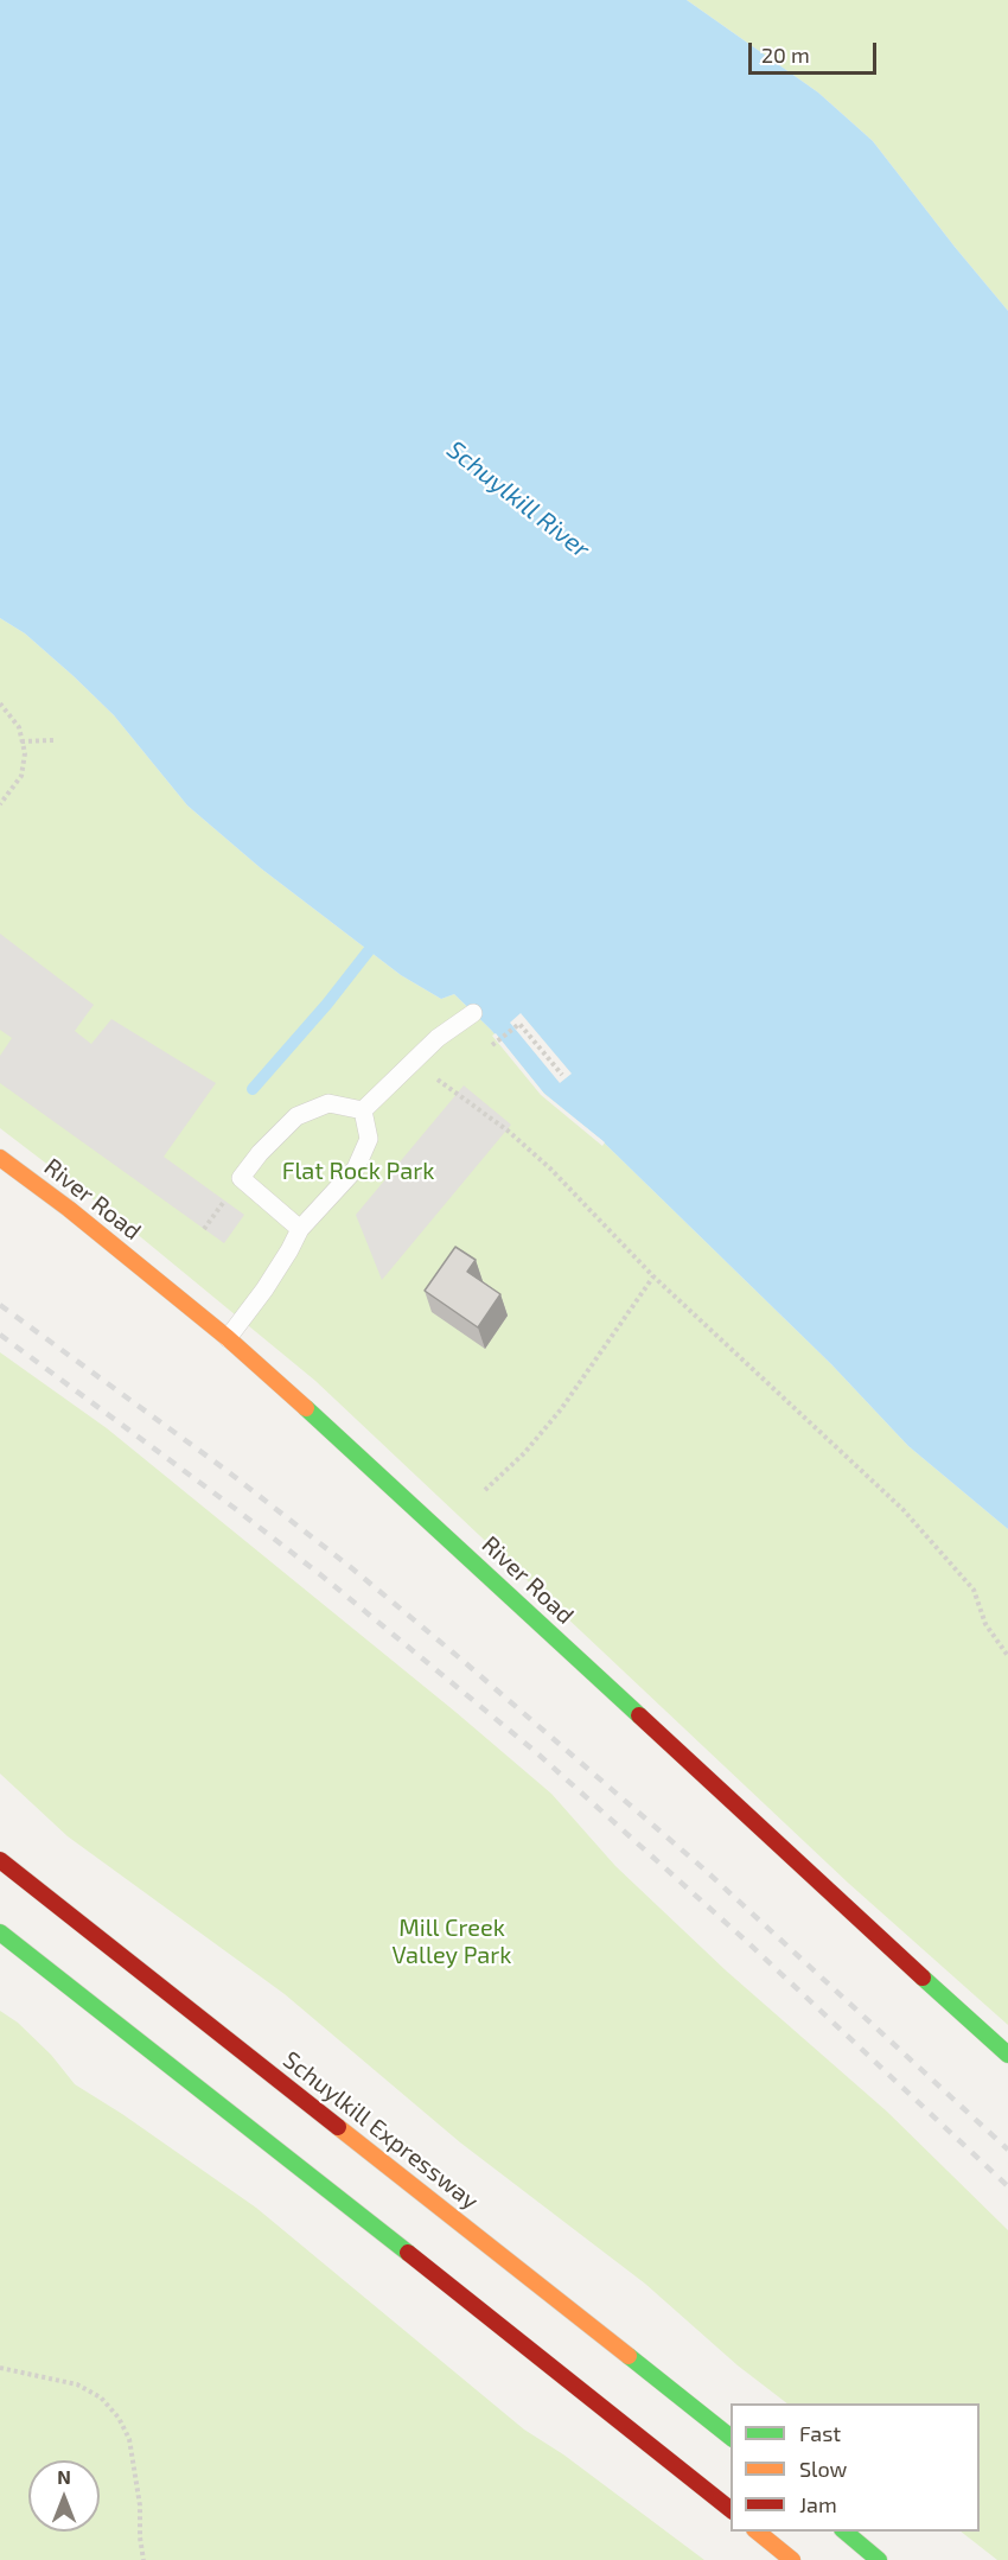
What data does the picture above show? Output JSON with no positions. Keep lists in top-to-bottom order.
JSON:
{
  "streets": {
    "main road": ["River Road", "Schuylkill Expressway"]
  },
  "water": ["Schuylkill River"],
  "parks": ["Flat Rock Park", "Mill Creek Valley Park"],
  "legend": ["Fast", "Slow", "Jam"],
  "scale_bar": "20 m",
  "north": "top"
}
